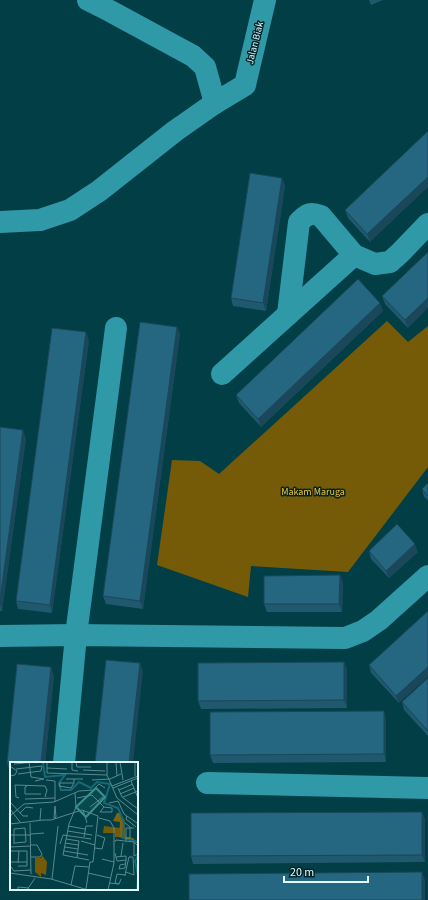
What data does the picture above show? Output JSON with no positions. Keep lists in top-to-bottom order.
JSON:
{
  "streets": {
    "street": ["Jalan Biak"]
  },
  "parks": ["Makam Maruga"],
  "scale_bar": "20 m"
}
